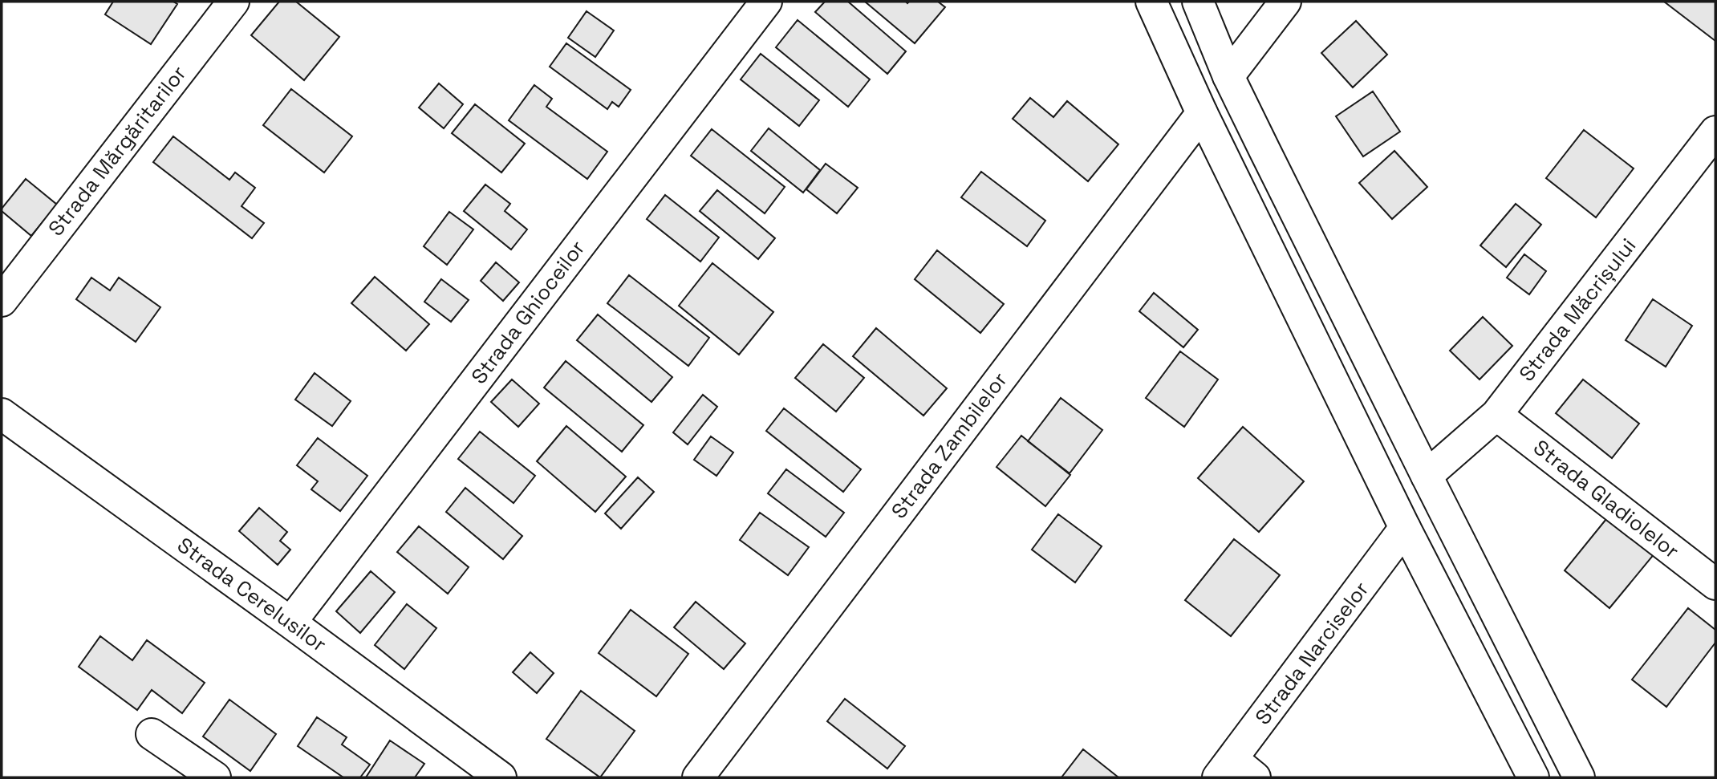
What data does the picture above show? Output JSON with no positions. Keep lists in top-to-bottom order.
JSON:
{
  "streets": {
    "main road": [
      "Strada Mărgăritarilor",
      "Strada Măcrișului",
      "Strada Ghioceilor",
      "Strada Zambilelor",
      "Strada Gladiolelor",
      "Strada Cerelusilor",
      "Strada Narciselor"
    ]
  },
  "crossings": [
    ["Strada Măcrișului", "Strada Gladiolelor"],
    ["Strada Ghioceilor", "Strada Cerelusilor"]
  ]
}
